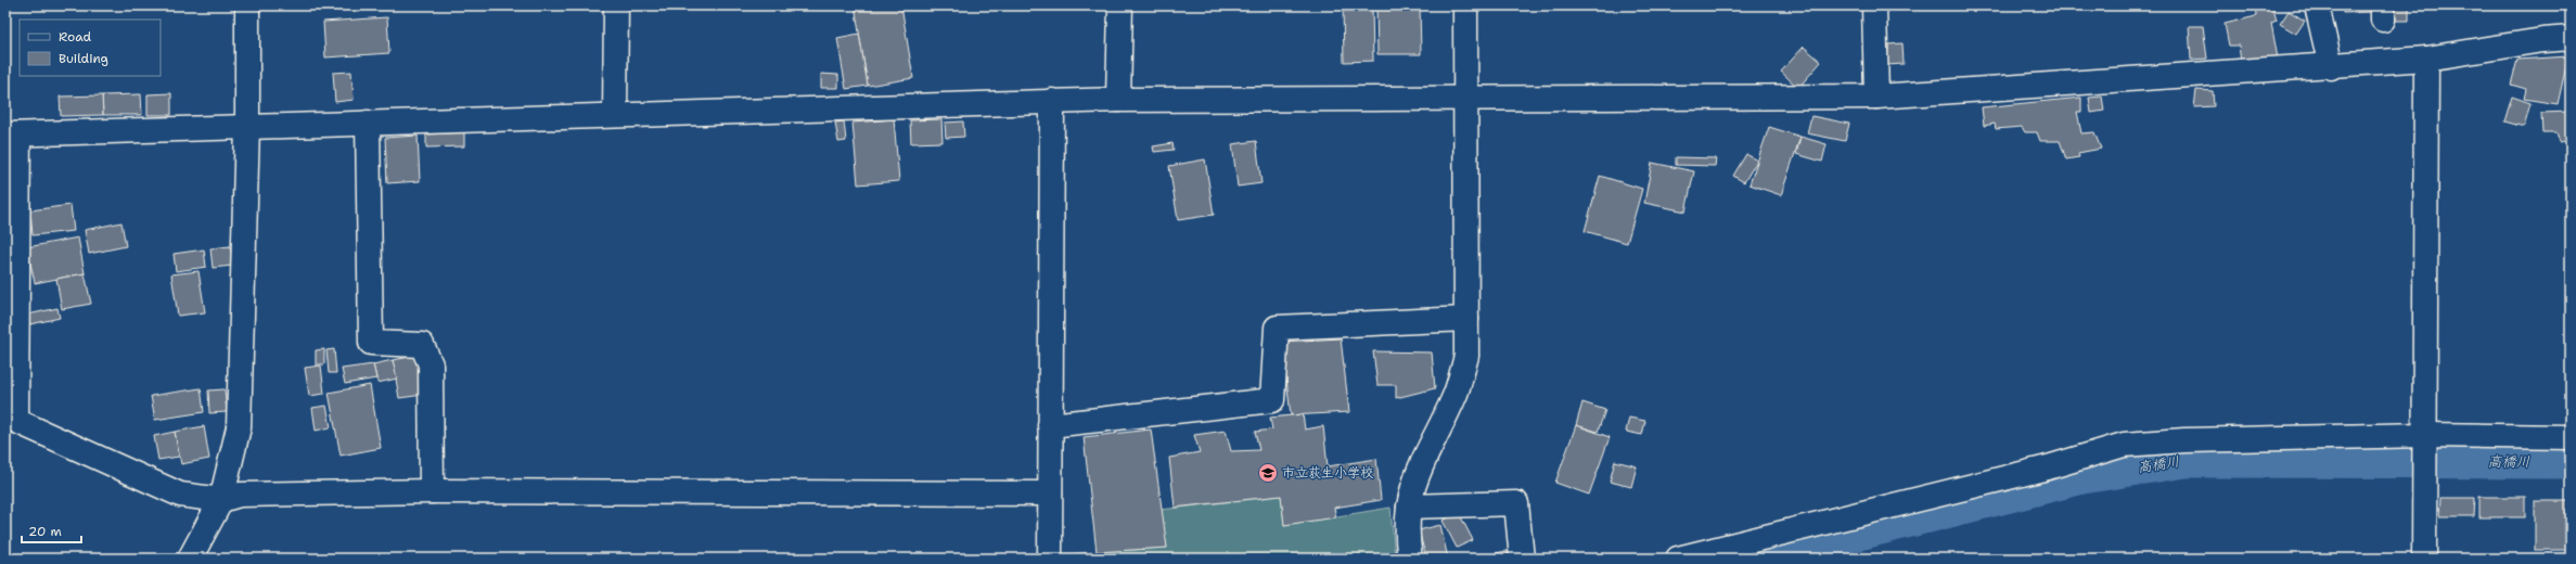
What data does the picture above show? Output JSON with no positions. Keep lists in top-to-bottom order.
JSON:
{
  "water": ["高橋川"],
  "places": {
    "school or university": ["市立荻生小学校"]
  },
  "legend": ["Road", "Building"],
  "scale_bar": "20 m"
}
